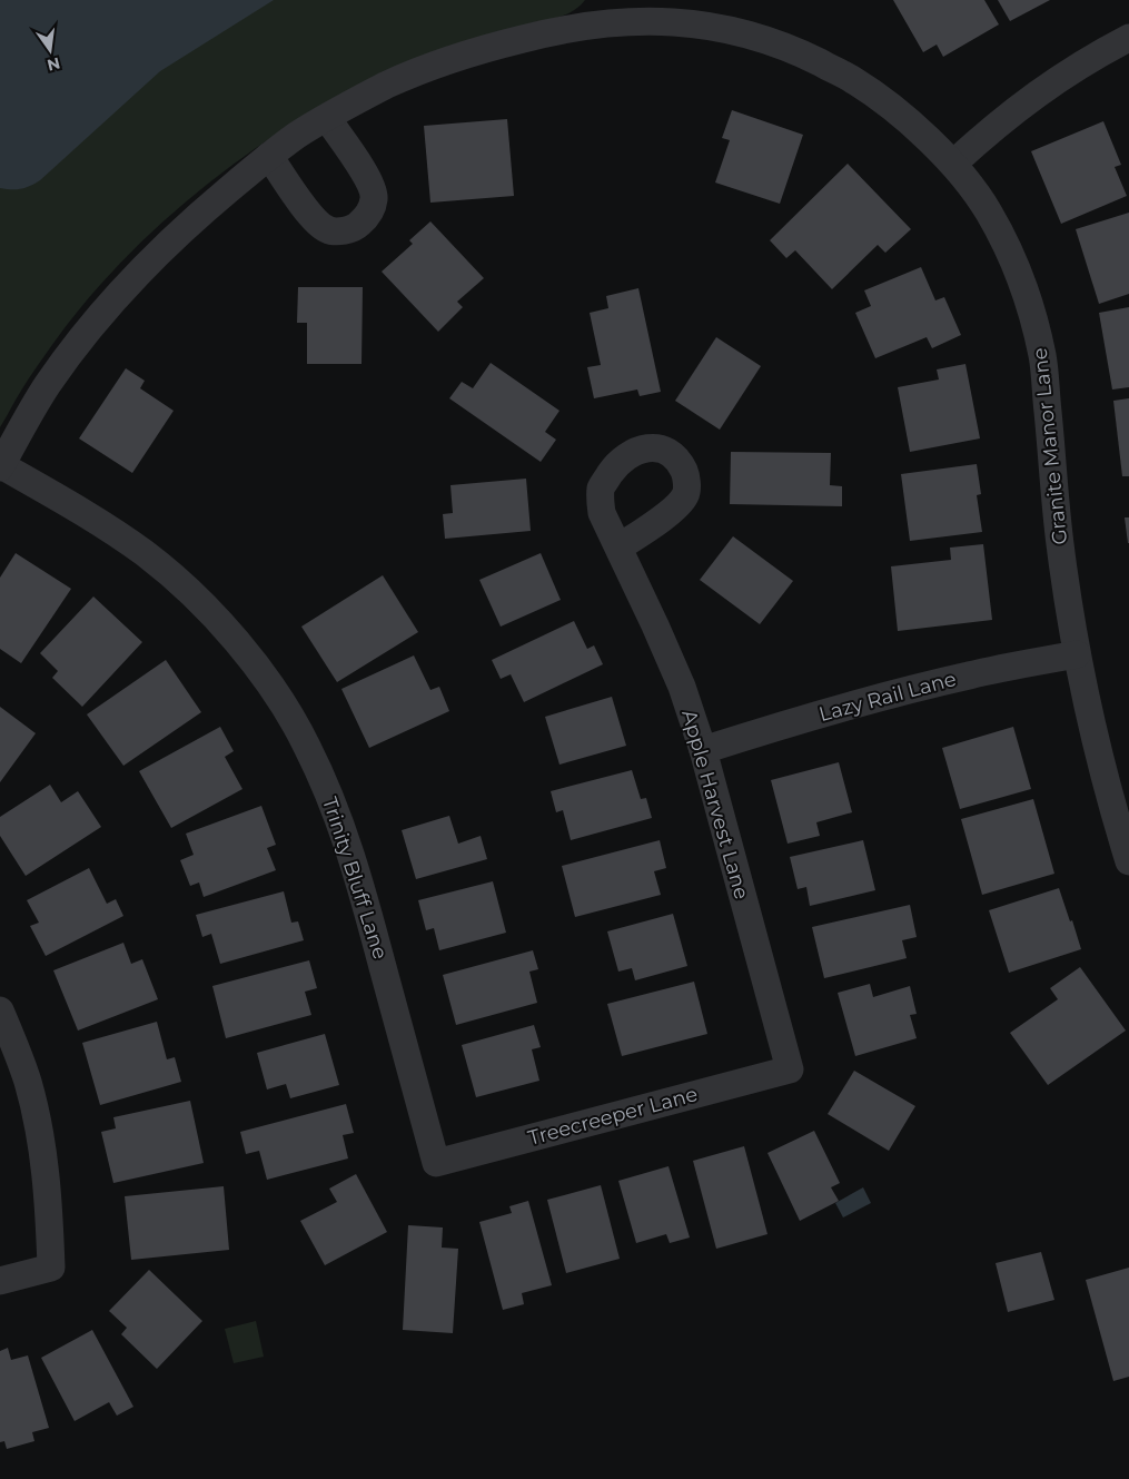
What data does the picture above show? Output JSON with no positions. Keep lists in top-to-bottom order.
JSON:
{
  "streets": {
    "street": [
      "Granite Manor Lane",
      "Lazy Rail Lane",
      "Apple Harvest Lane",
      "Trinity Bluff Lane",
      "Treecreeper Lane"
    ]
  },
  "crossings": [
    ["Granite Manor Lane", "Lazy Rail Lane"],
    ["Granite Manor Lane", "Trinity Bluff Lane"],
    ["Lazy Rail Lane", "Apple Harvest Lane"],
    ["Apple Harvest Lane", "Treecreeper Lane"],
    ["Trinity Bluff Lane", "Treecreeper Lane"]
  ],
  "north": "bottom"
}
